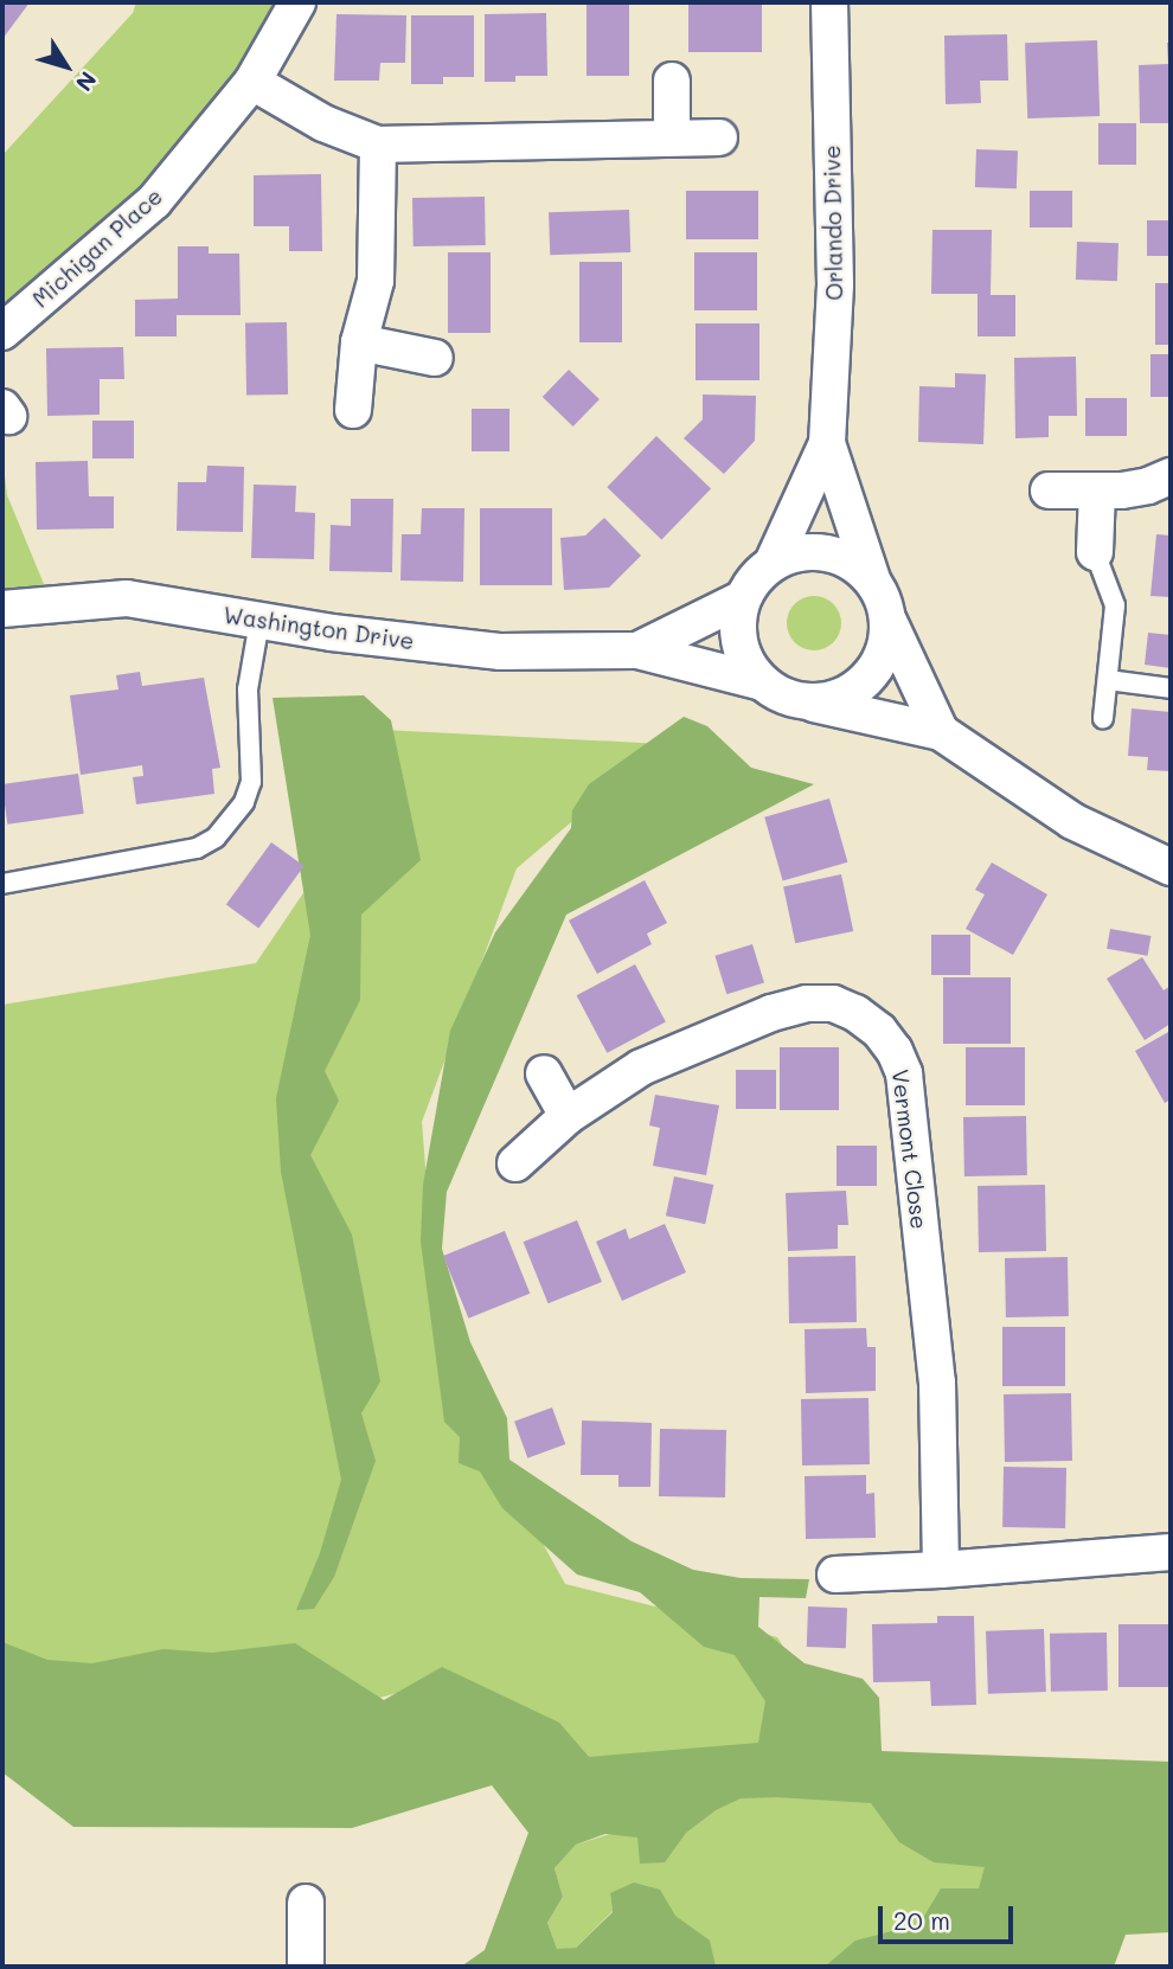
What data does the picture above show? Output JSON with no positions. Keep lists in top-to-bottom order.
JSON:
{
  "streets": {
    "street": [
      "Orlando Drive",
      "Michigan Place",
      "Washington Drive",
      "Vermont Close"
    ]
  },
  "crossings": [
    ["Orlando Drive", "Washington Drive"]
  ],
  "scale_bar": "20 m",
  "north": "bottom right"
}
